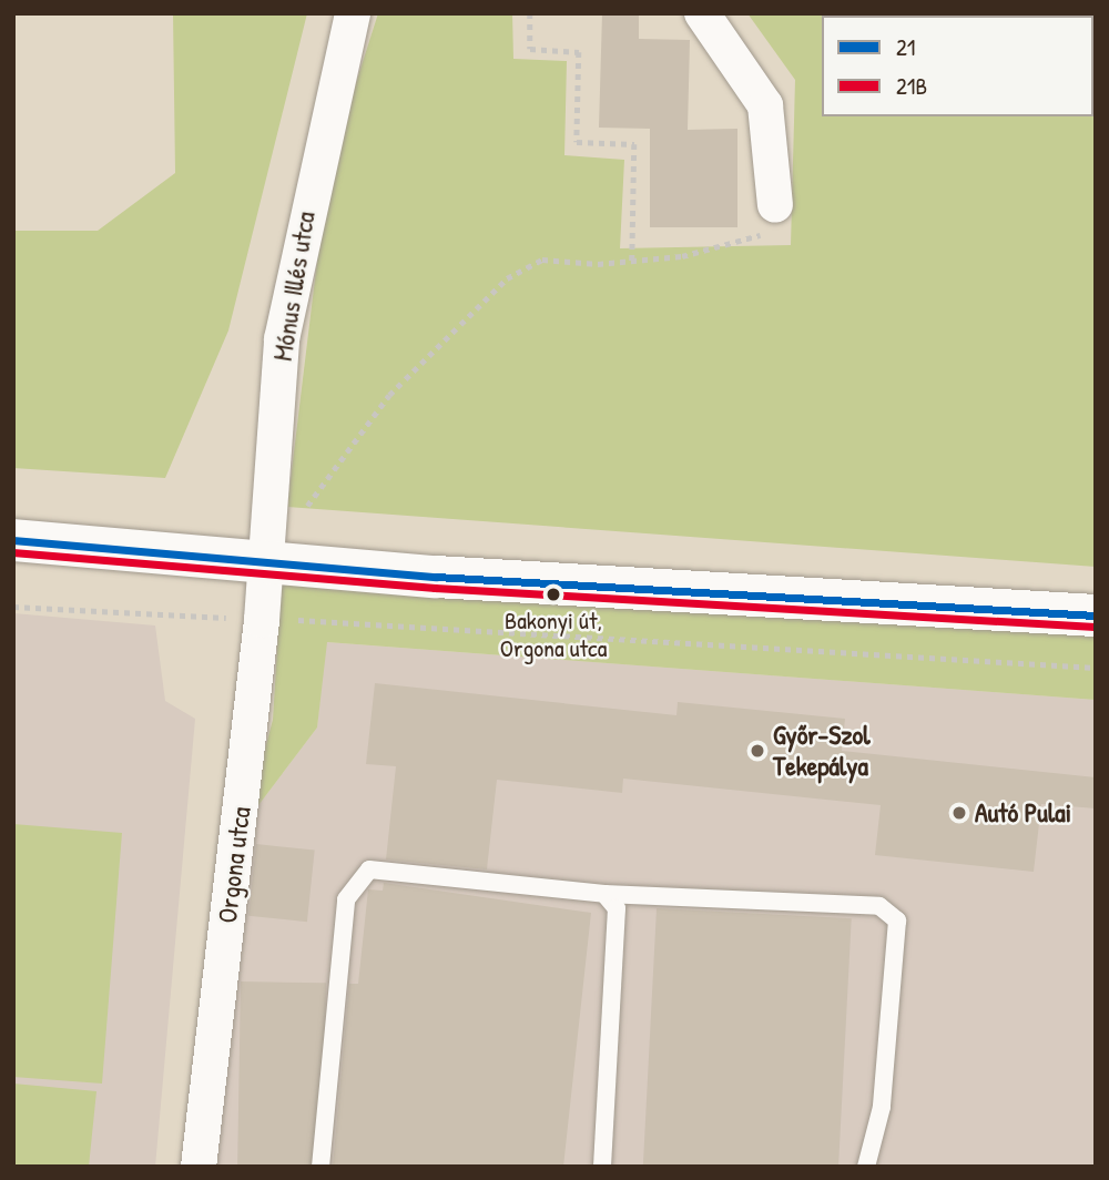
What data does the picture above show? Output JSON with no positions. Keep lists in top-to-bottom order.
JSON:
{
  "streets": {
    "street": ["Mónus Illés utca", "Orgona utca"]
  },
  "crossings": [
    ["Mónus Illés utca", "Orgona utca"]
  ],
  "places": ["Bakonyi út, Orgona utca", "Győr-Szol Tekepálya", "Autó Pulai"],
  "lines": ["transit line 21", "transit line 21B"],
  "legend": ["21", "21B"]
}
